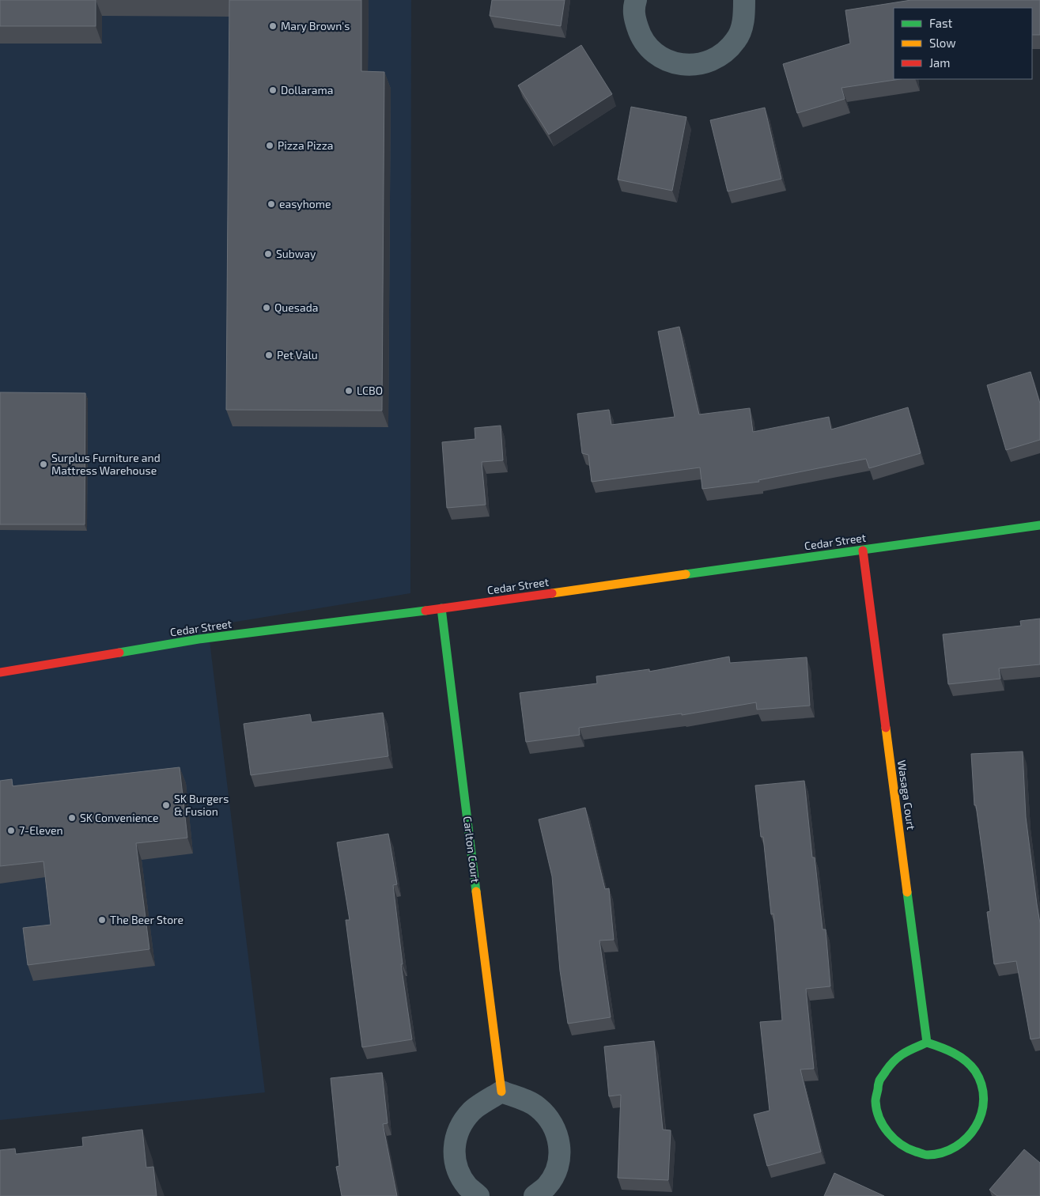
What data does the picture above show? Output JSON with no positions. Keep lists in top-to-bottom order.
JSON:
{
  "streets": {
    "street": ["Cedar Street", "Wasaga Court", "Carlton Court"]
  },
  "crossings": [
    ["Cedar Street", "Wasaga Court"],
    ["Cedar Street", "Carlton Court"]
  ],
  "places": [
    "Mary Brown's",
    "Dollarama",
    "Pizza Pizza",
    "easyhome",
    "Subway",
    "Quesada",
    "Pet Valu",
    "LCBO",
    "Surplus Furniture and Mattress Warehouse",
    "SK Burgers & Fusion",
    "SK Convenience",
    "7-Eleven",
    "The Beer Store"
  ],
  "legend": ["Fast", "Slow", "Jam"]
}
